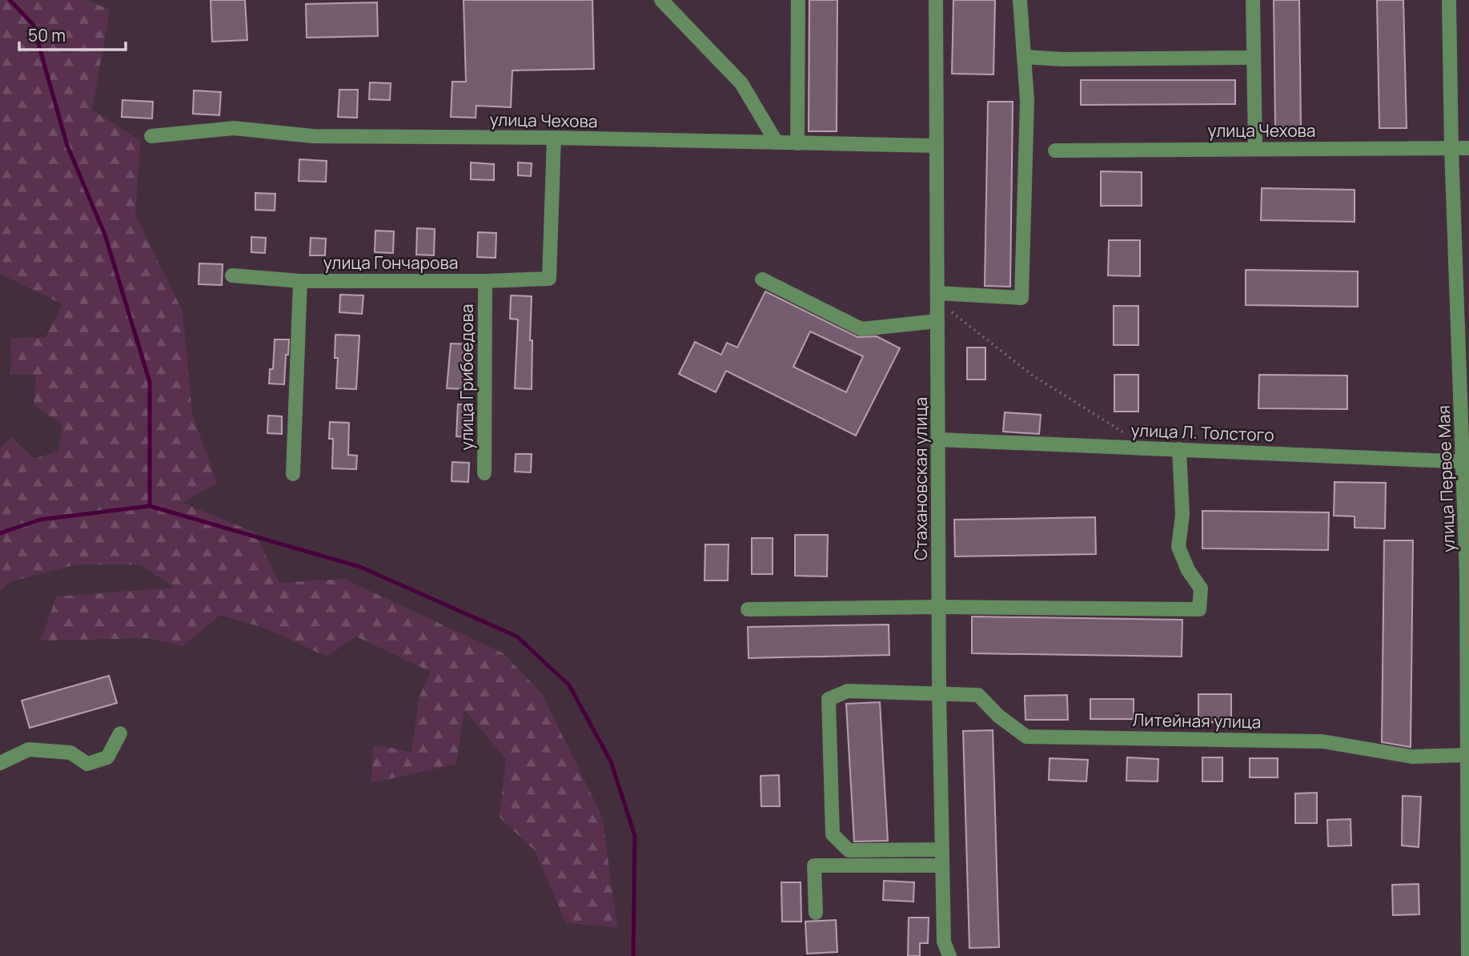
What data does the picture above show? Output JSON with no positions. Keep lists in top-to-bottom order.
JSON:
{
  "streets": {
    "street": [
      "улица Чехова",
      "улица Гончарова",
      "улица Грибоедова",
      "улица Л. Толстого",
      "Стахановская улица",
      "улица Первое Мая",
      "Литейная улица"
    ]
  },
  "crossings": [
    ["улица Чехова", "улица Гончарова"],
    ["улица Чехова", "Стахановская улица"],
    ["улица Чехова", "улица Первое Мая"],
    ["улица Гончарова", "улица Грибоедова"],
    ["улица Л. Толстого", "Стахановская улица"],
    ["улица Л. Толстого", "улица Первое Мая"],
    ["Стахановская улица", "Литейная улица"],
    ["улица Первое Мая", "Литейная улица"]
  ],
  "scale_bar": "50 m"
}
